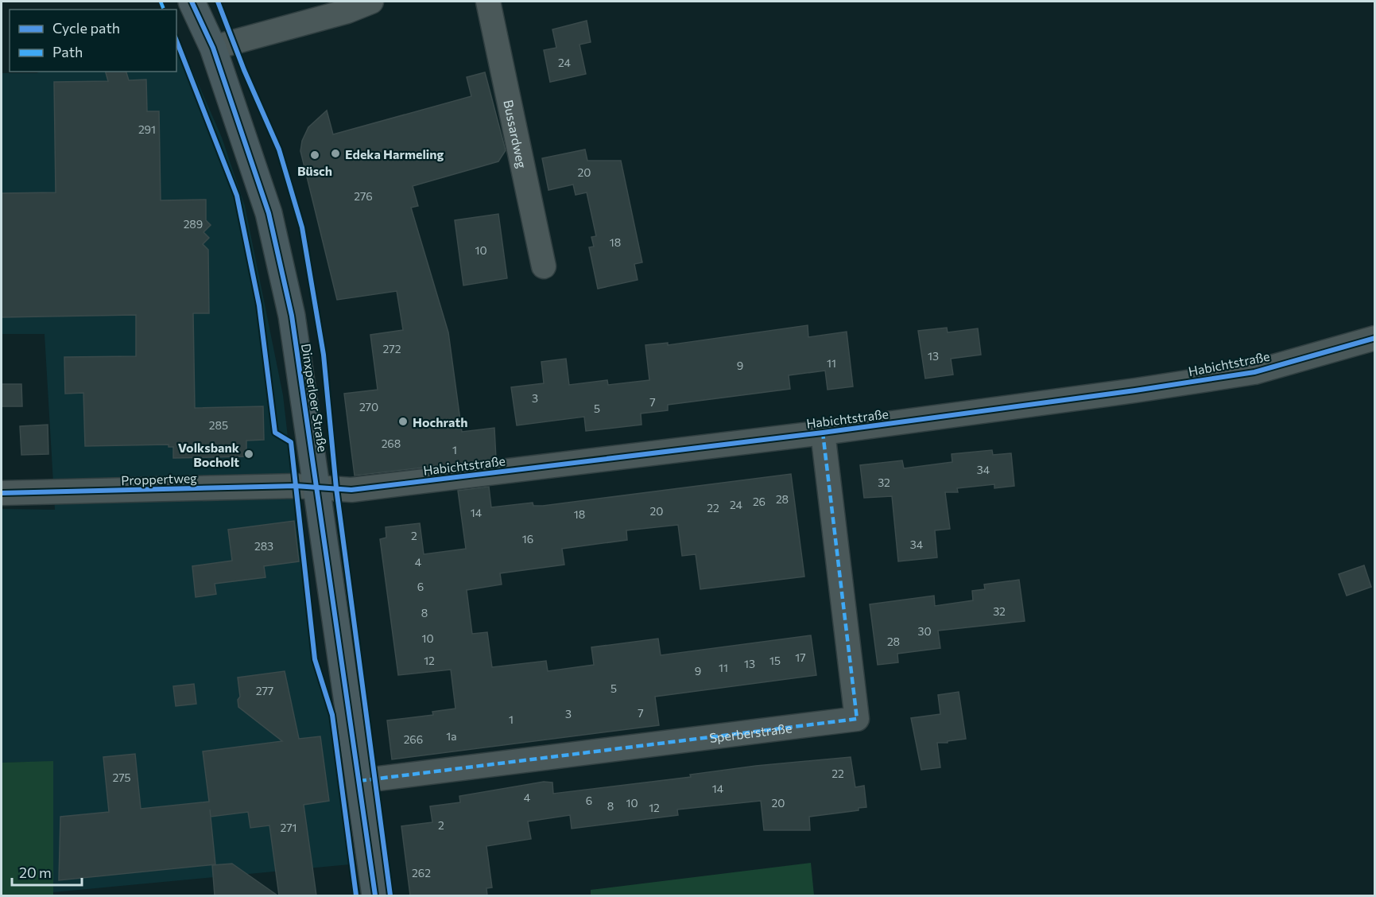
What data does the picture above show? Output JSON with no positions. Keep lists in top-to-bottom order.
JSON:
{
  "streets": {
    "main road": ["Dinxperloer Straße"],
    "street": [
      "Bussardweg",
      "Habichtstraße",
      "Proppertweg",
      "Sperberstraße"
    ]
  },
  "crossings": [
    ["Habichtstraße", "Dinxperloer Straße"],
    ["Habichtstraße", "Proppertweg"],
    ["Habichtstraße", "Sperberstraße"],
    ["Dinxperloer Straße", "Proppertweg"],
    ["Dinxperloer Straße", "Sperberstraße"]
  ],
  "places": [
    "Edeka Harmeling",
    "Büsch",
    "Hochrath",
    "Volksbank Bocholt"
  ],
  "house_numbers": [
    "24",
    "291",
    "20",
    "276",
    "289",
    "18",
    "10",
    "272",
    "13",
    "11",
    "9",
    "3",
    "7",
    "270",
    "5",
    "285",
    "268",
    "1",
    "34",
    "32",
    "28",
    "26",
    "24",
    "22",
    "20",
    "14",
    "18",
    "2",
    "16",
    "34",
    "283",
    "4",
    "6",
    "32",
    "8",
    "30",
    "10",
    "28",
    "17",
    "12",
    "15",
    "13",
    "11",
    "9",
    "5",
    "277",
    "7",
    "3",
    "1",
    "1a",
    "266",
    "22",
    "275",
    "14",
    "4",
    "6",
    "10",
    "20",
    "8",
    "12",
    "2",
    "271",
    "262"
  ],
  "legend": ["Cycle path", "Path"],
  "scale_bar": "20 m"
}
